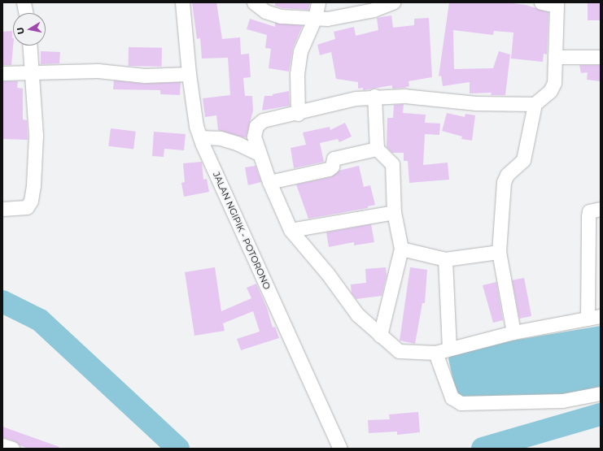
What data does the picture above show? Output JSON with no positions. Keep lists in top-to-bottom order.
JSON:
{
  "streets": {
    "street": ["JALAN NGIPIK - POTORONO"]
  },
  "north": "left"
}
